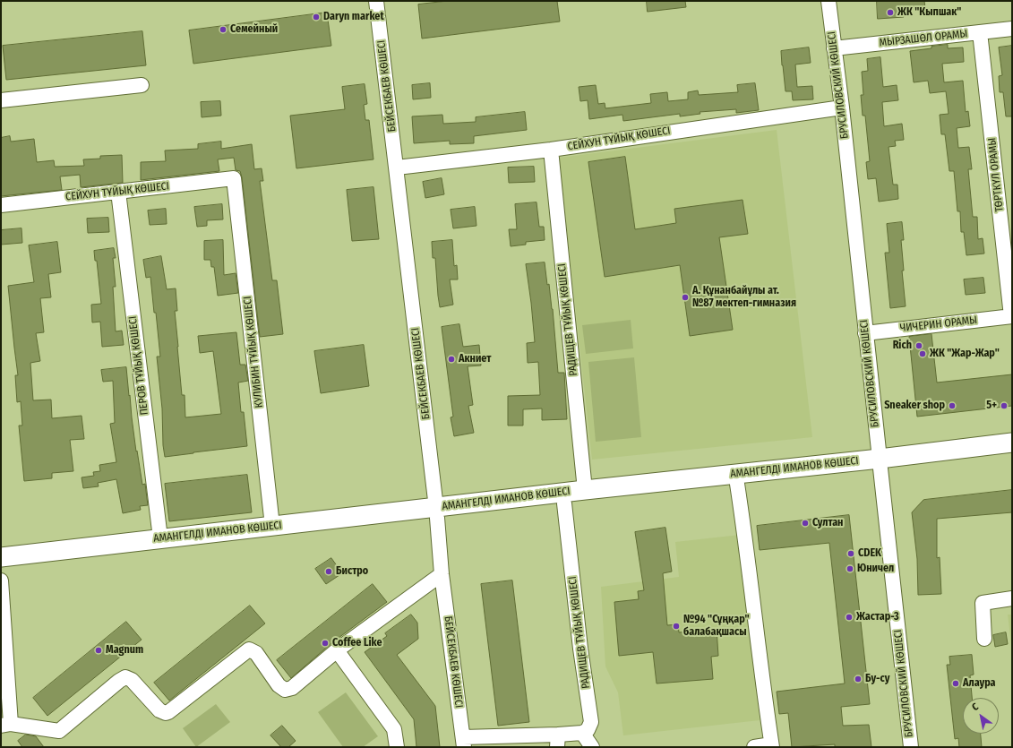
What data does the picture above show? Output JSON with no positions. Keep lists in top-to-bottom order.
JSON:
{
  "streets": {
    "main road": ["АМАНГЕЛДІ ИМАНОВ КӨШЕСІ"],
    "street": [
      "МЫРЗАШӨЛ ОРАМЫ",
      "БРУСИЛОВСКИЙ КӨШЕСІ",
      "БЕЙСЕКБАЕВ КӨШЕСІ",
      "СЕЙХУН ТҰЙЫҚ КӨШЕСІ",
      "ТӨРТКҮЛ ОРАМЫ",
      "РАДИЩЕВ ТҰЙЫҚ КӨШЕСІ",
      "ЧИЧЕРИН ОРАМЫ",
      "КУЛИБИН ТҰЙЫҚ КӨШЕСІ",
      "ПЕРОВ ТҰЙЫҚ КӨШЕСІ"
    ]
  },
  "crossings": [
    ["МЫРЗАШӨЛ ОРАМЫ", "БРУСИЛОВСКИЙ КӨШЕСІ"],
    ["МЫРЗАШӨЛ ОРАМЫ", "ТӨРТКҮЛ ОРАМЫ"],
    ["БРУСИЛОВСКИЙ КӨШЕСІ", "СЕЙХУН ТҰЙЫҚ КӨШЕСІ"],
    ["БРУСИЛОВСКИЙ КӨШЕСІ", "ЧИЧЕРИН ОРАМЫ"],
    ["БРУСИЛОВСКИЙ КӨШЕСІ", "АМАНГЕЛДІ ИМАНОВ КӨШЕСІ"],
    ["БЕЙСЕКБАЕВ КӨШЕСІ", "СЕЙХУН ТҰЙЫҚ КӨШЕСІ"],
    ["БЕЙСЕКБАЕВ КӨШЕСІ", "АМАНГЕЛДІ ИМАНОВ КӨШЕСІ"],
    ["СЕЙХУН ТҰЙЫҚ КӨШЕСІ", "РАДИЩЕВ ТҰЙЫҚ КӨШЕСІ"],
    ["СЕЙХУН ТҰЙЫҚ КӨШЕСІ", "КУЛИБИН ТҰЙЫҚ КӨШЕСІ"],
    ["СЕЙХУН ТҰЙЫҚ КӨШЕСІ", "ПЕРОВ ТҰЙЫҚ КӨШЕСІ"],
    ["ТӨРТКҮЛ ОРАМЫ", "ЧИЧЕРИН ОРАМЫ"],
    ["РАДИЩЕВ ТҰЙЫҚ КӨШЕСІ", "АМАНГЕЛДІ ИМАНОВ КӨШЕСІ"],
    ["КУЛИБИН ТҰЙЫҚ КӨШЕСІ", "АМАНГЕЛДІ ИМАНОВ КӨШЕСІ"],
    ["ПЕРОВ ТҰЙЫҚ КӨШЕСІ", "АМАНГЕЛДІ ИМАНОВ КӨШЕСІ"]
  ],
  "places": [
    "ЖК \"Кыпшак\"",
    "Daryn market",
    "Семейный",
    "А. Құнанбайұлы ат. №87 мектеп-гимназия",
    "Rich",
    "ЖК \"Жар-Жар\"",
    "Акниет",
    "Sneaker shop",
    "5+",
    "Султан",
    "CDEK",
    "Юничел",
    "Бистро",
    "Жастар-3",
    "№94 \"Сұңқар\" балабақшасы",
    "Coffee Like",
    "Magnum",
    "Бу-су",
    "Алаура"
  ],
  "north": "top left"
}
